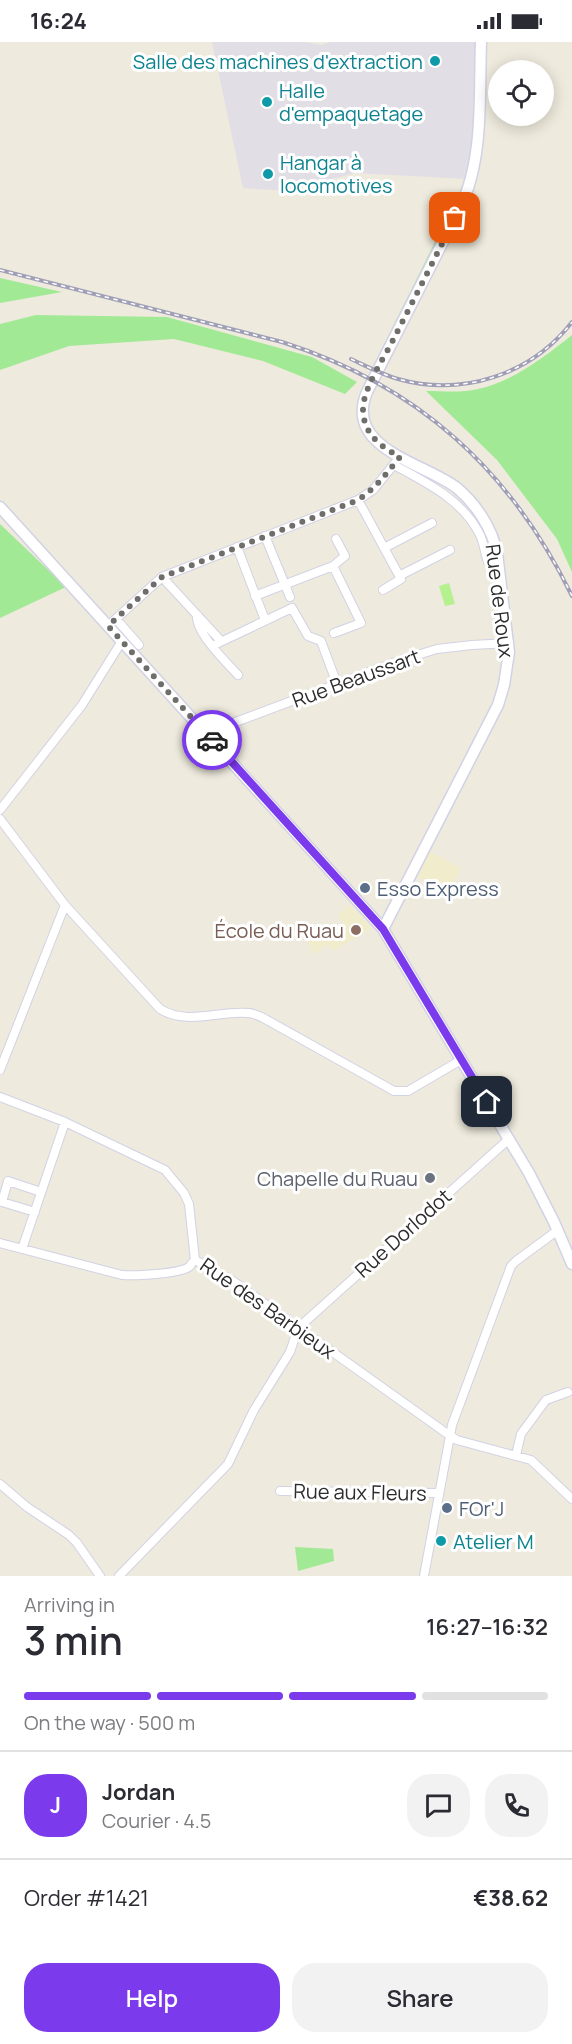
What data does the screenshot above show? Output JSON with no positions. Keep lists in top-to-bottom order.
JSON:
{
  "streets": {
    "main road": ["Rue de Roux"],
    "street": [
      "Rue Beaussart",
      "Rue Dorlodot",
      "Rue des Barbieux",
      "Rue aux Fleurs"
    ]
  },
  "crossings": [
    ["Rue de Roux", "Rue Beaussart"],
    ["Rue Dorlodot", "Rue des Barbieux"]
  ],
  "places": [
    "Salle des machines d'extraction",
    "Halle d'empaquetage",
    "Hangar à locomotives",
    "Esso Express",
    "École du Ruau",
    "Chapelle du Ruau",
    "FOr'J",
    "Atelier M"
  ],
  "page": {
    "status": "16:24",
    "heading": ["3 min", "Arriving in", "16:27–16:32"],
    "panel": [
      "Jordan",
      "Courier · 4.5",
      "Order #1421",
      "€38.62"
    ],
    "bar": "On the way · 500 m",
    "round": "J",
    "buttons": ["Help", "Share"]
  }
}
